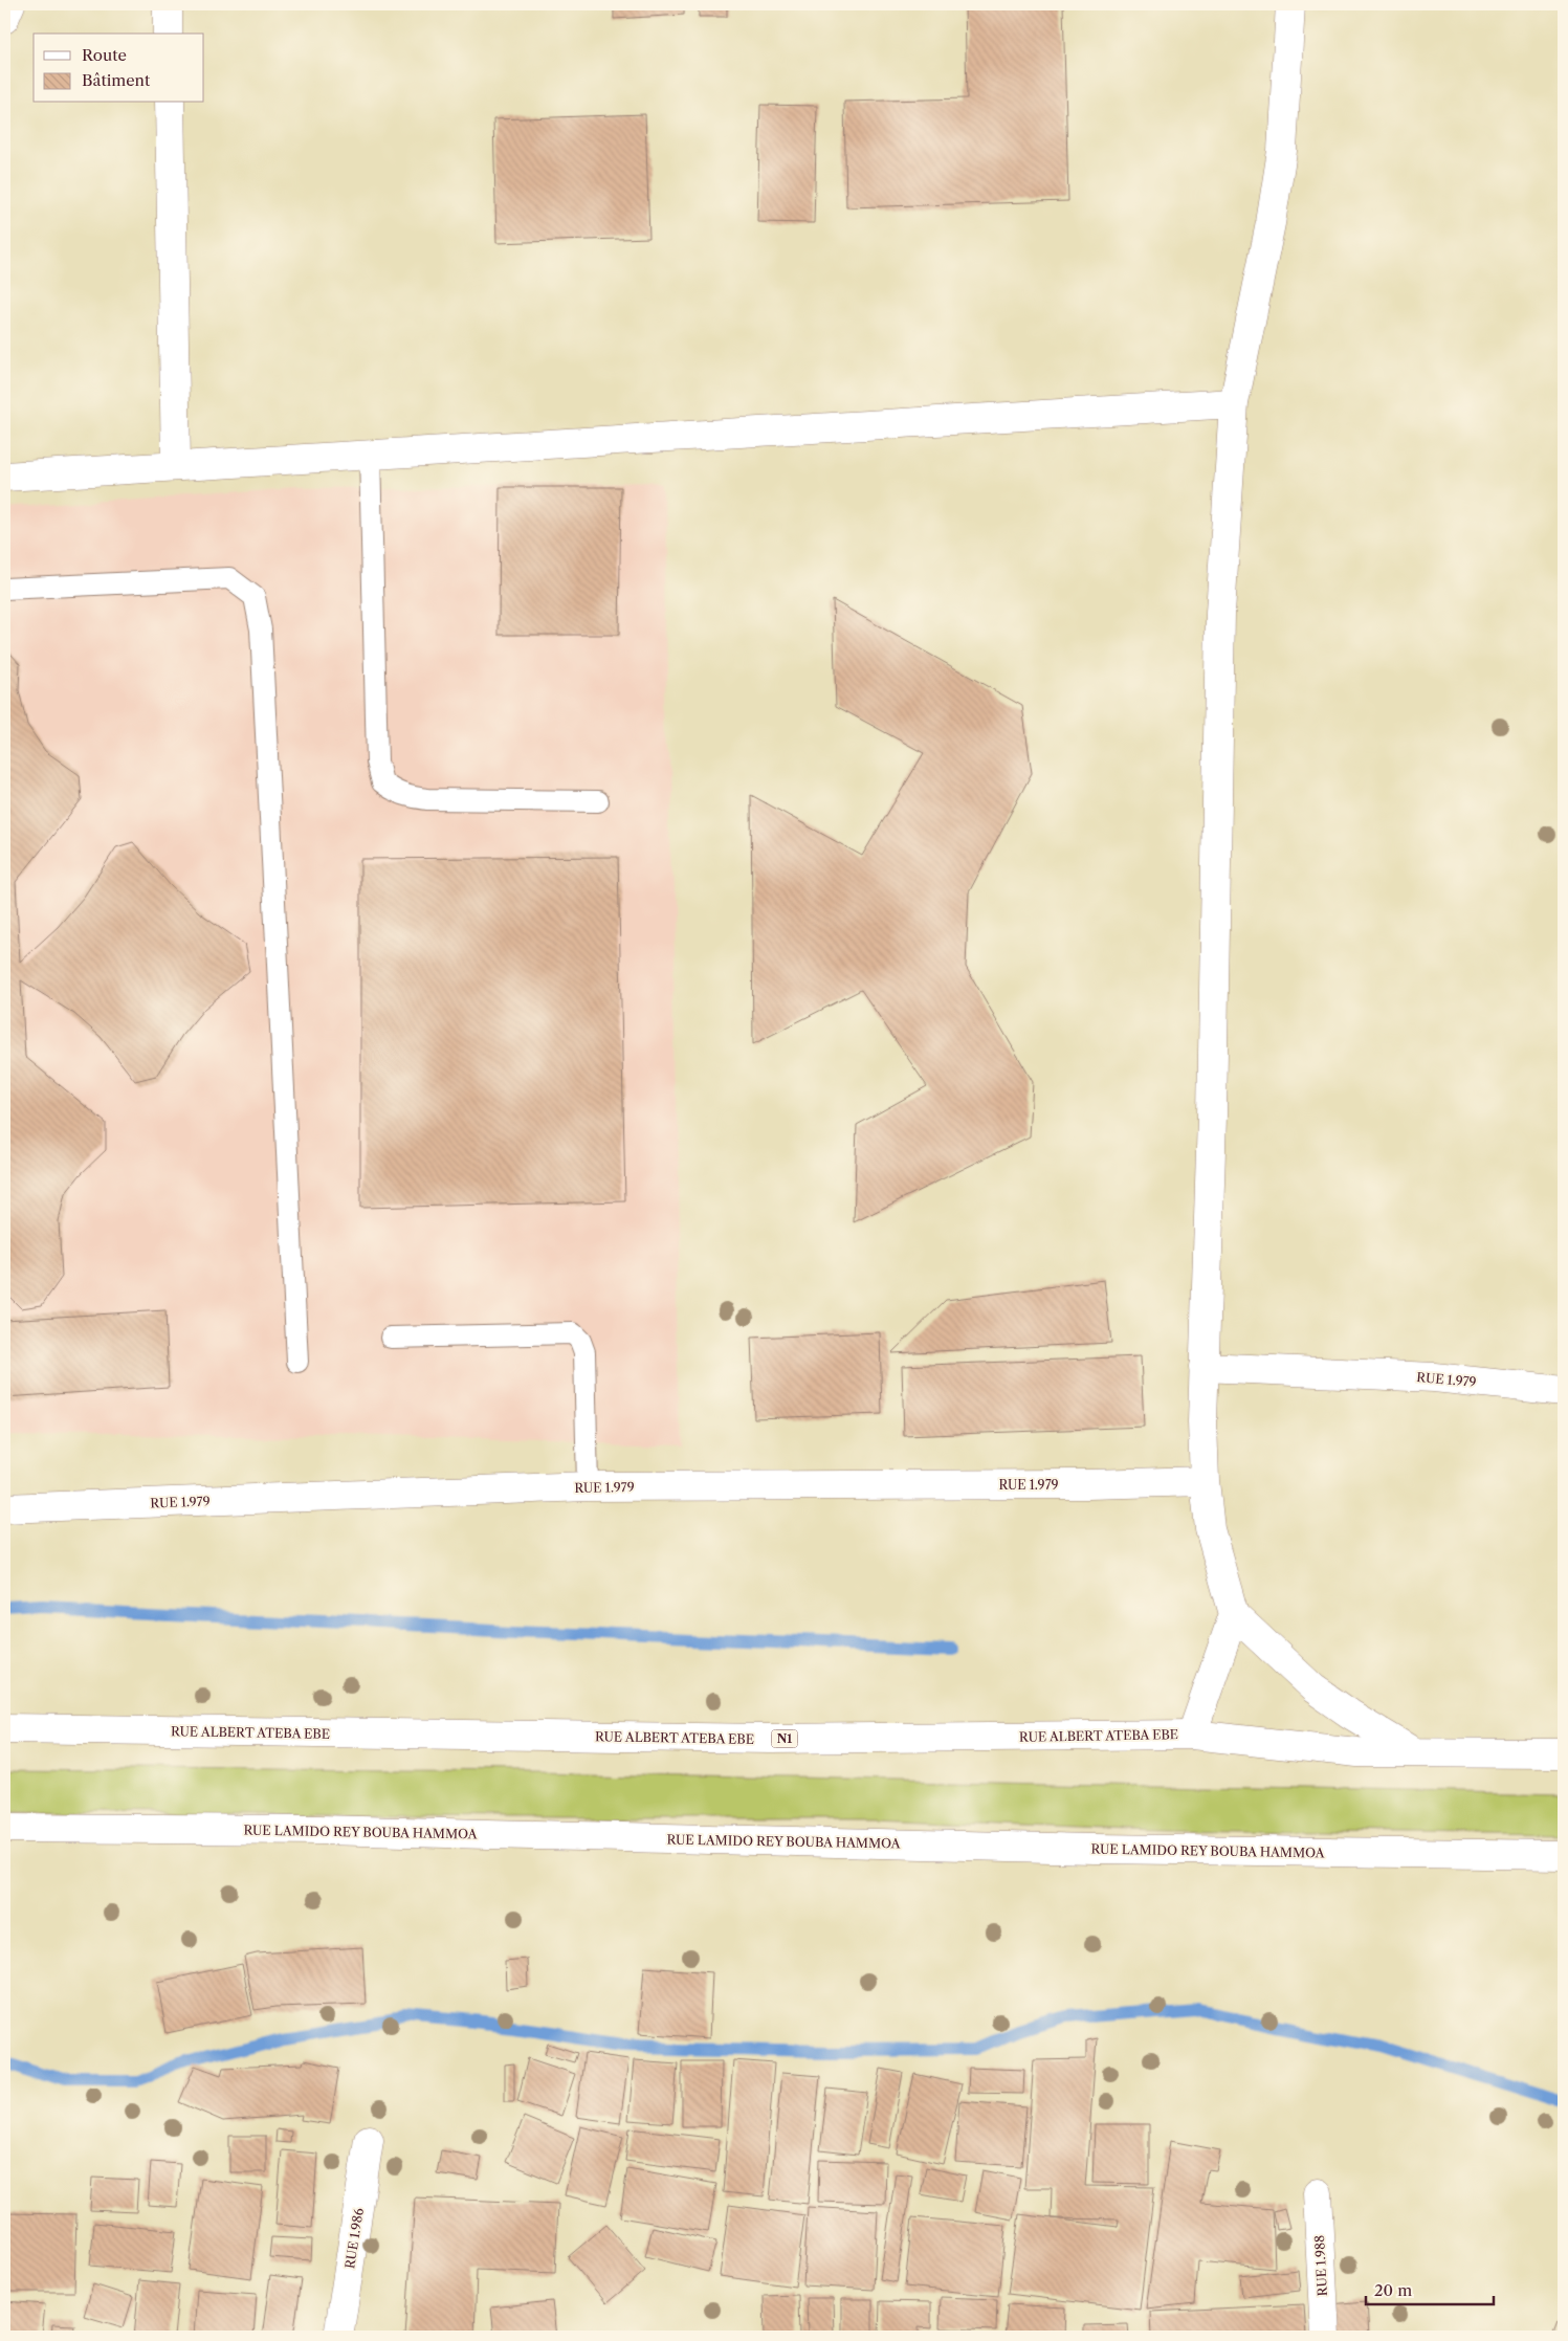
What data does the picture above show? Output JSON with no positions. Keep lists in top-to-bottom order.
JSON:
{
  "streets": {
    "main road": [
      "RUE 1.979",
      "RUE ALBERT ATEBA EBE",
      "N1",
      "RUE LAMIDO REY BOUBA HAMMOA",
      "RUE 1.986",
      "RUE 1.988"
    ]
  },
  "legend": ["Route", "Bâtiment"],
  "scale_bar": "20 m"
}
